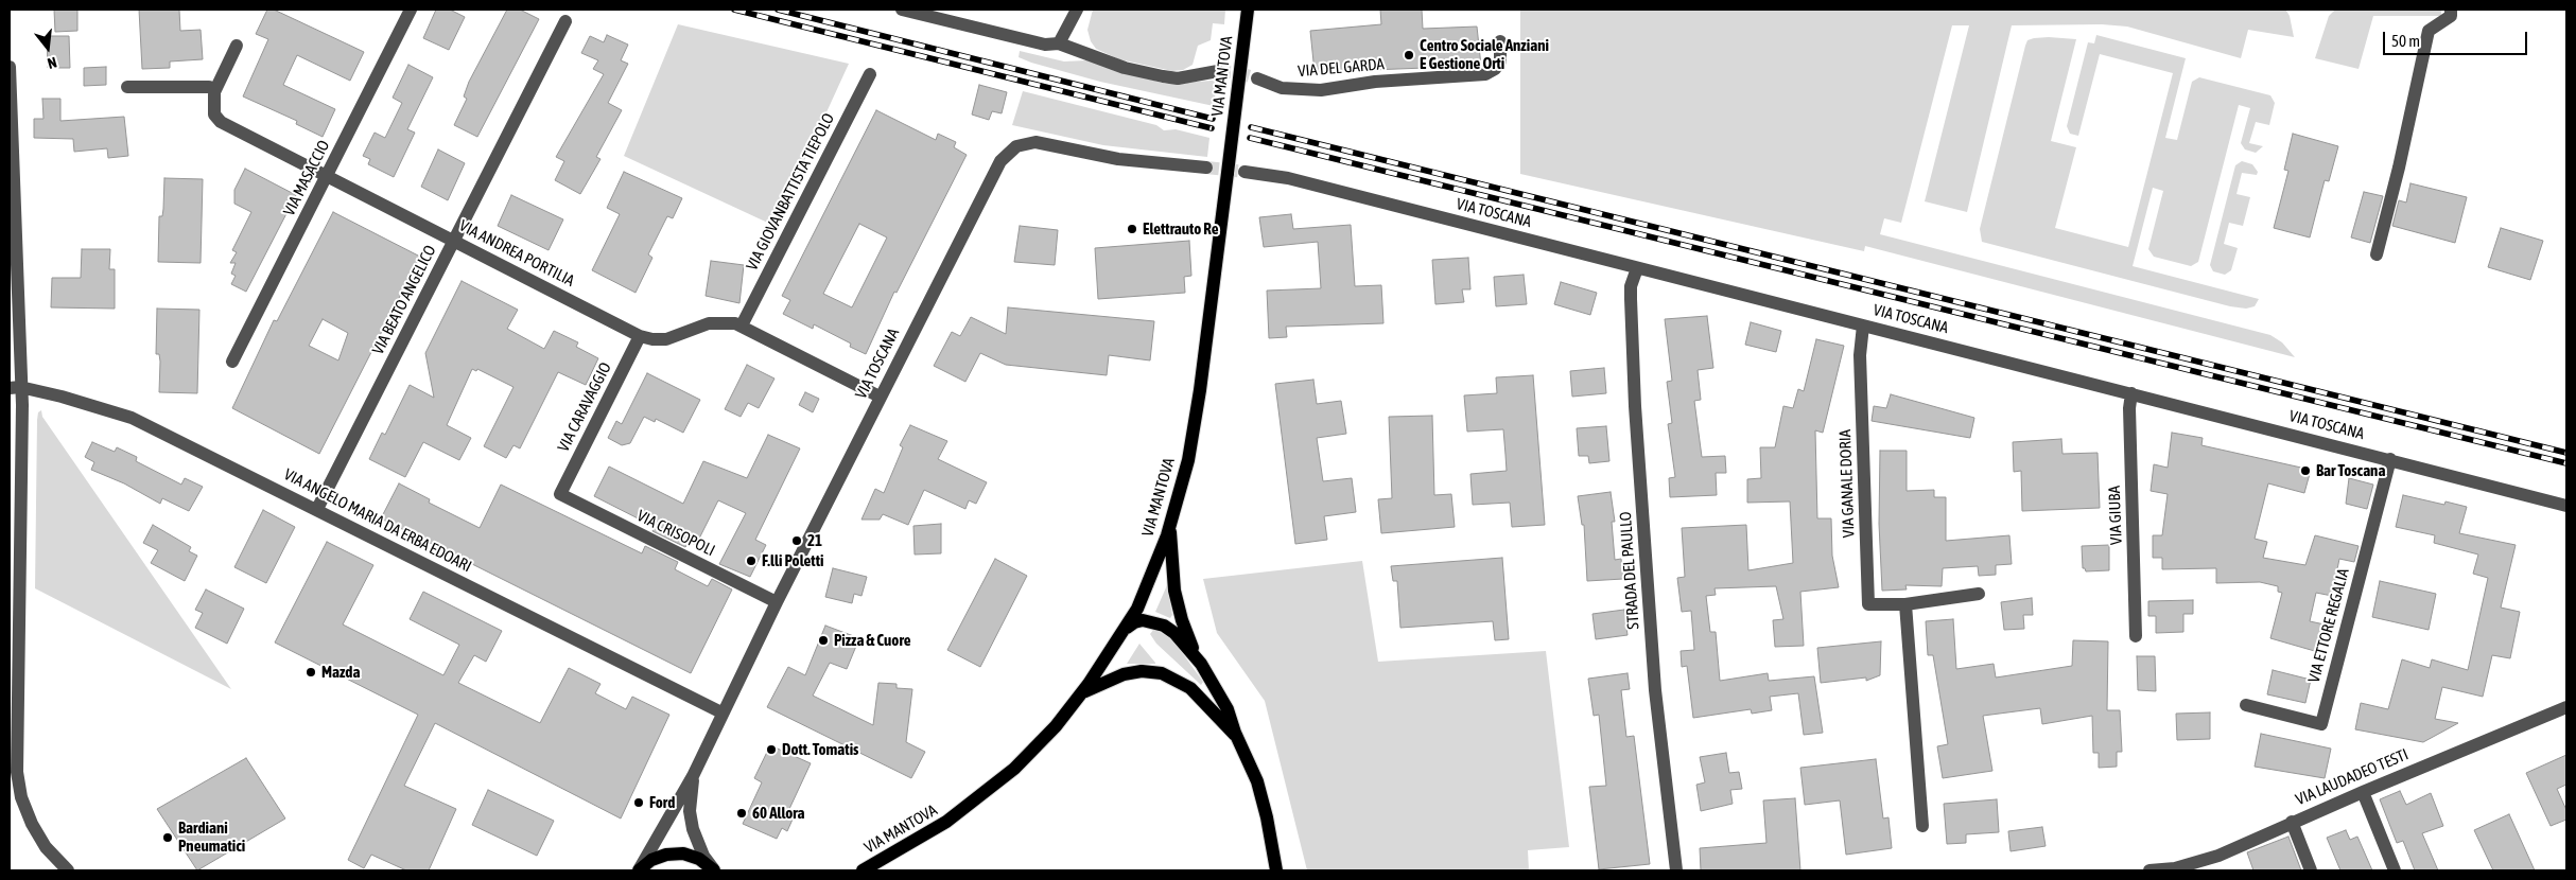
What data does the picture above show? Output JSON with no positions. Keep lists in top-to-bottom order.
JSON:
{
  "streets": {
    "main road": ["VIA MANTOVA"],
    "street": [
      "VIA DEL GARDA",
      "VIA MASACCIO",
      "VIA GIOVANBATTISTA TIEPOLO",
      "VIA TOSCANA",
      "VIA ANDREA PORTILIA",
      "VIA BEATO ANGELICO",
      "VIA CARAVAGGIO",
      "VIA GANALE DORIA",
      "VIA GIUBA",
      "VIA ANGELO MARIA DA ERBA EDOARI",
      "VIA CRISOPOLI",
      "STRADA DEL PAULLO",
      "VIA ETTORE REGALIA",
      "VIA LAUDADEO TESTI"
    ]
  },
  "crossings": [
    ["VIA MASACCIO", "VIA ANDREA PORTILIA"],
    ["VIA GIOVANBATTISTA TIEPOLO", "VIA ANDREA PORTILIA"],
    ["VIA TOSCANA", "VIA ANDREA PORTILIA"],
    ["VIA TOSCANA", "VIA GANALE DORIA"],
    ["VIA TOSCANA", "VIA GIUBA"],
    ["VIA TOSCANA", "VIA ANGELO MARIA DA ERBA EDOARI"],
    ["VIA TOSCANA", "VIA CRISOPOLI"],
    ["VIA TOSCANA", "STRADA DEL PAULLO"],
    ["VIA TOSCANA", "VIA ETTORE REGALIA"],
    ["VIA ANDREA PORTILIA", "VIA BEATO ANGELICO"],
    ["VIA ANDREA PORTILIA", "VIA CARAVAGGIO"],
    ["VIA BEATO ANGELICO", "VIA ANGELO MARIA DA ERBA EDOARI"],
    ["VIA CARAVAGGIO", "VIA CRISOPOLI"]
  ],
  "places": [
    "Centro Sociale Anziani E Gestione Orti",
    "Elettrauto Re",
    "Bar Toscana",
    "21",
    "F.lli Poletti",
    "Pizza & Cuore",
    "Mazda",
    "Dott. Tomatis",
    "Ford",
    "60 Allora",
    "Bardiani Pneumatici"
  ],
  "scale_bar": "50 m",
  "north": "bottom"
}
